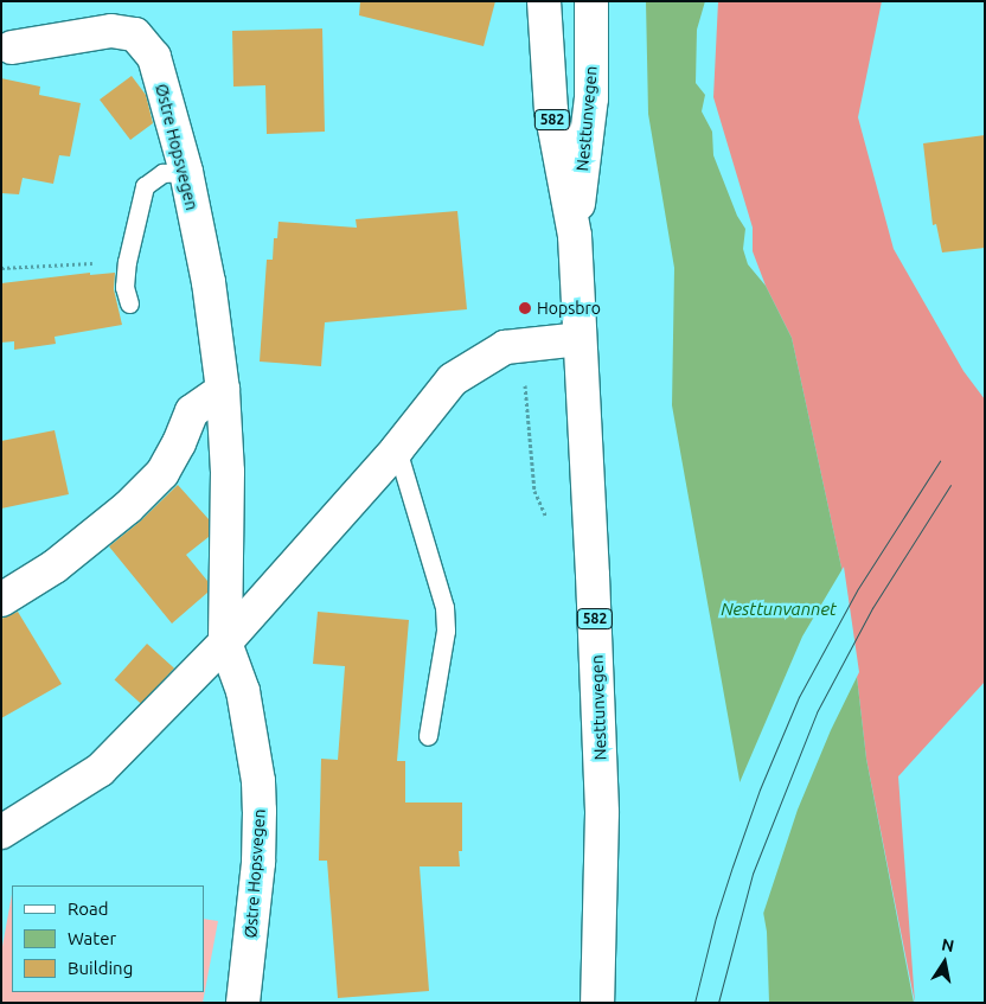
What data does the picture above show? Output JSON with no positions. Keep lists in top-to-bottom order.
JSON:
{
  "streets": {
    "street": ["Nesttunvegen", "582", "Østre Hopsvegen"]
  },
  "water": ["Nesttunvannet"],
  "places": ["Hopsbro"],
  "legend": ["Road", "Water", "Building"],
  "north": "top"
}
